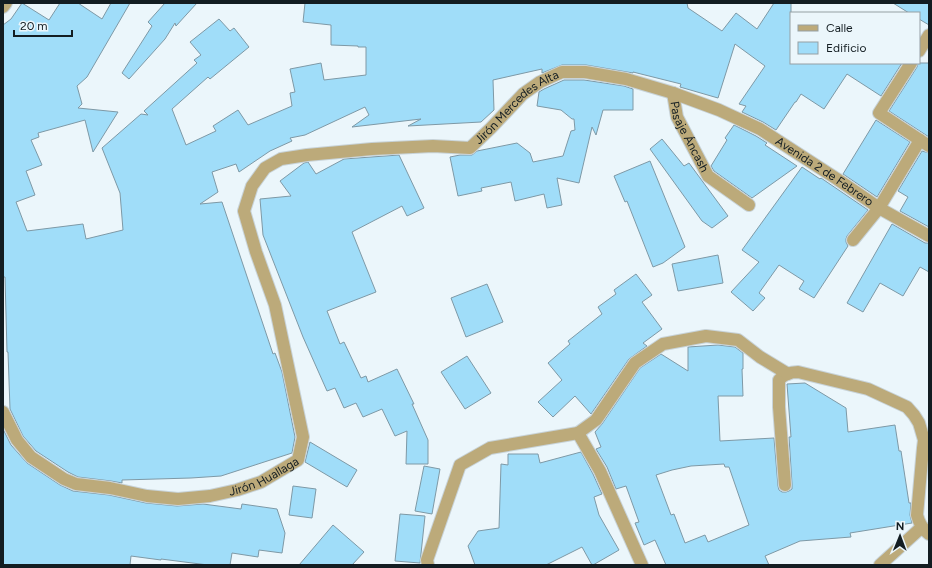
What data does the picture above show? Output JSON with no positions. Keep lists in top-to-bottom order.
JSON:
{
  "streets": {
    "street": [
      "Jirón Mercedes Alta",
      "Pasaje Áncash",
      "Avenida 2 de Febrero",
      "Jirón Huallaga"
    ]
  },
  "crossings": [
    ["Jirón Mercedes Alta", "Pasaje Áncash"],
    ["Jirón Mercedes Alta", "Avenida 2 de Febrero"],
    ["Jirón Mercedes Alta", "Jirón Huallaga"]
  ],
  "legend": ["Calle", "Edificio"],
  "scale_bar": "20 m",
  "north": "top"
}
